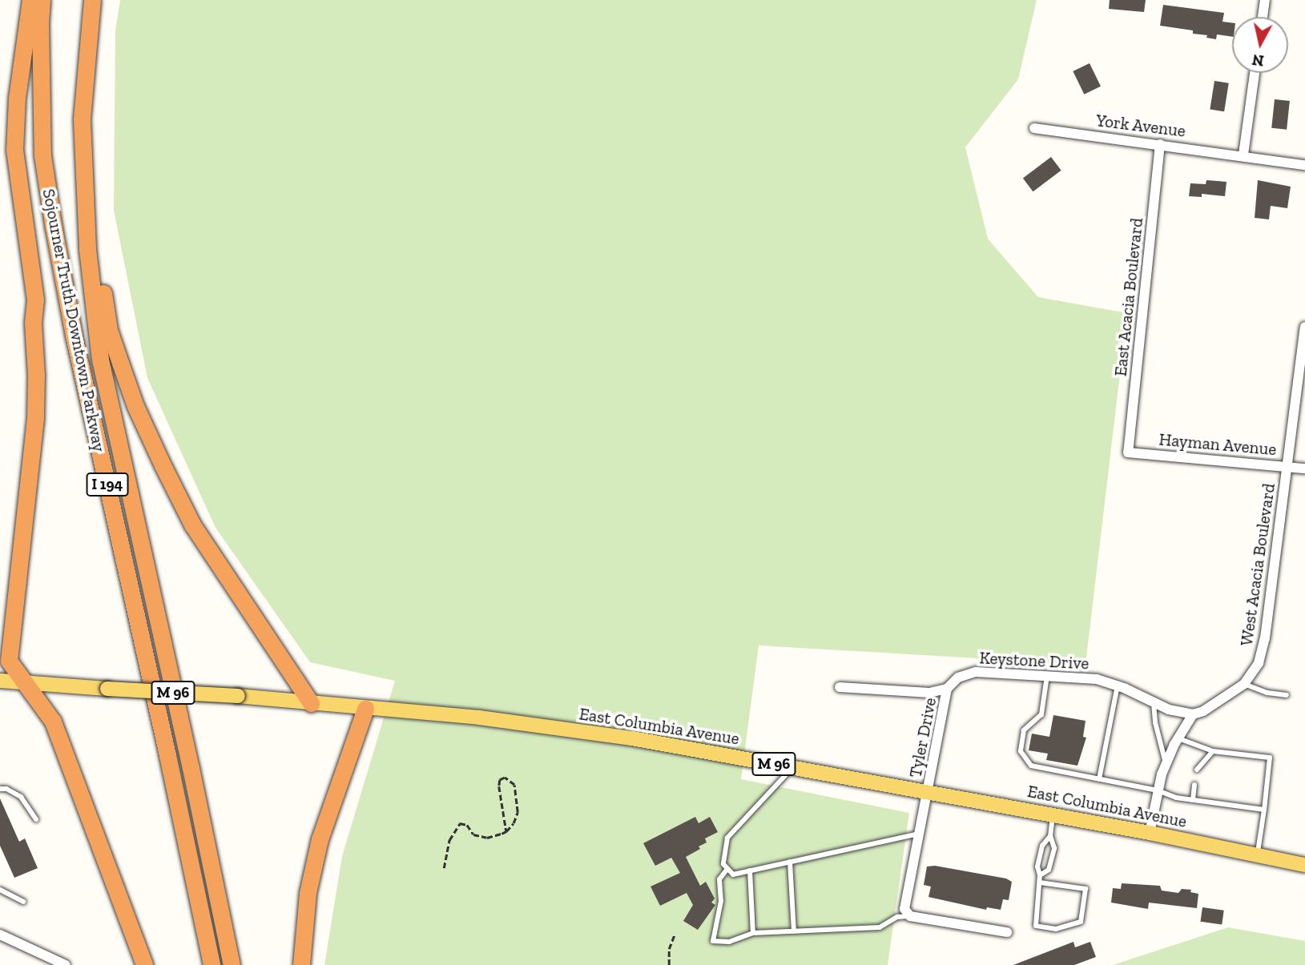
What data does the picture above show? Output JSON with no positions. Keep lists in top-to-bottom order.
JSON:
{
  "streets": {
    "highway": ["Sojourner Truth Downtown Parkway", "I 194"],
    "main road": ["M 96", "East Columbia Avenue"],
    "street": [
      "York Avenue",
      "East Acacia Boulevard",
      "Hayman Avenue",
      "West Acacia Boulevard",
      "Keystone Drive",
      "Tyler Drive"
    ]
  },
  "crossings": [
    ["York Avenue", "East Acacia Boulevard"],
    ["East Acacia Boulevard", "Hayman Avenue"],
    ["Hayman Avenue", "West Acacia Boulevard"],
    ["West Acacia Boulevard", "Keystone Drive"],
    ["Keystone Drive", "Tyler Drive"],
    ["East Columbia Avenue", "Tyler Drive"]
  ],
  "north": "bottom"
}
